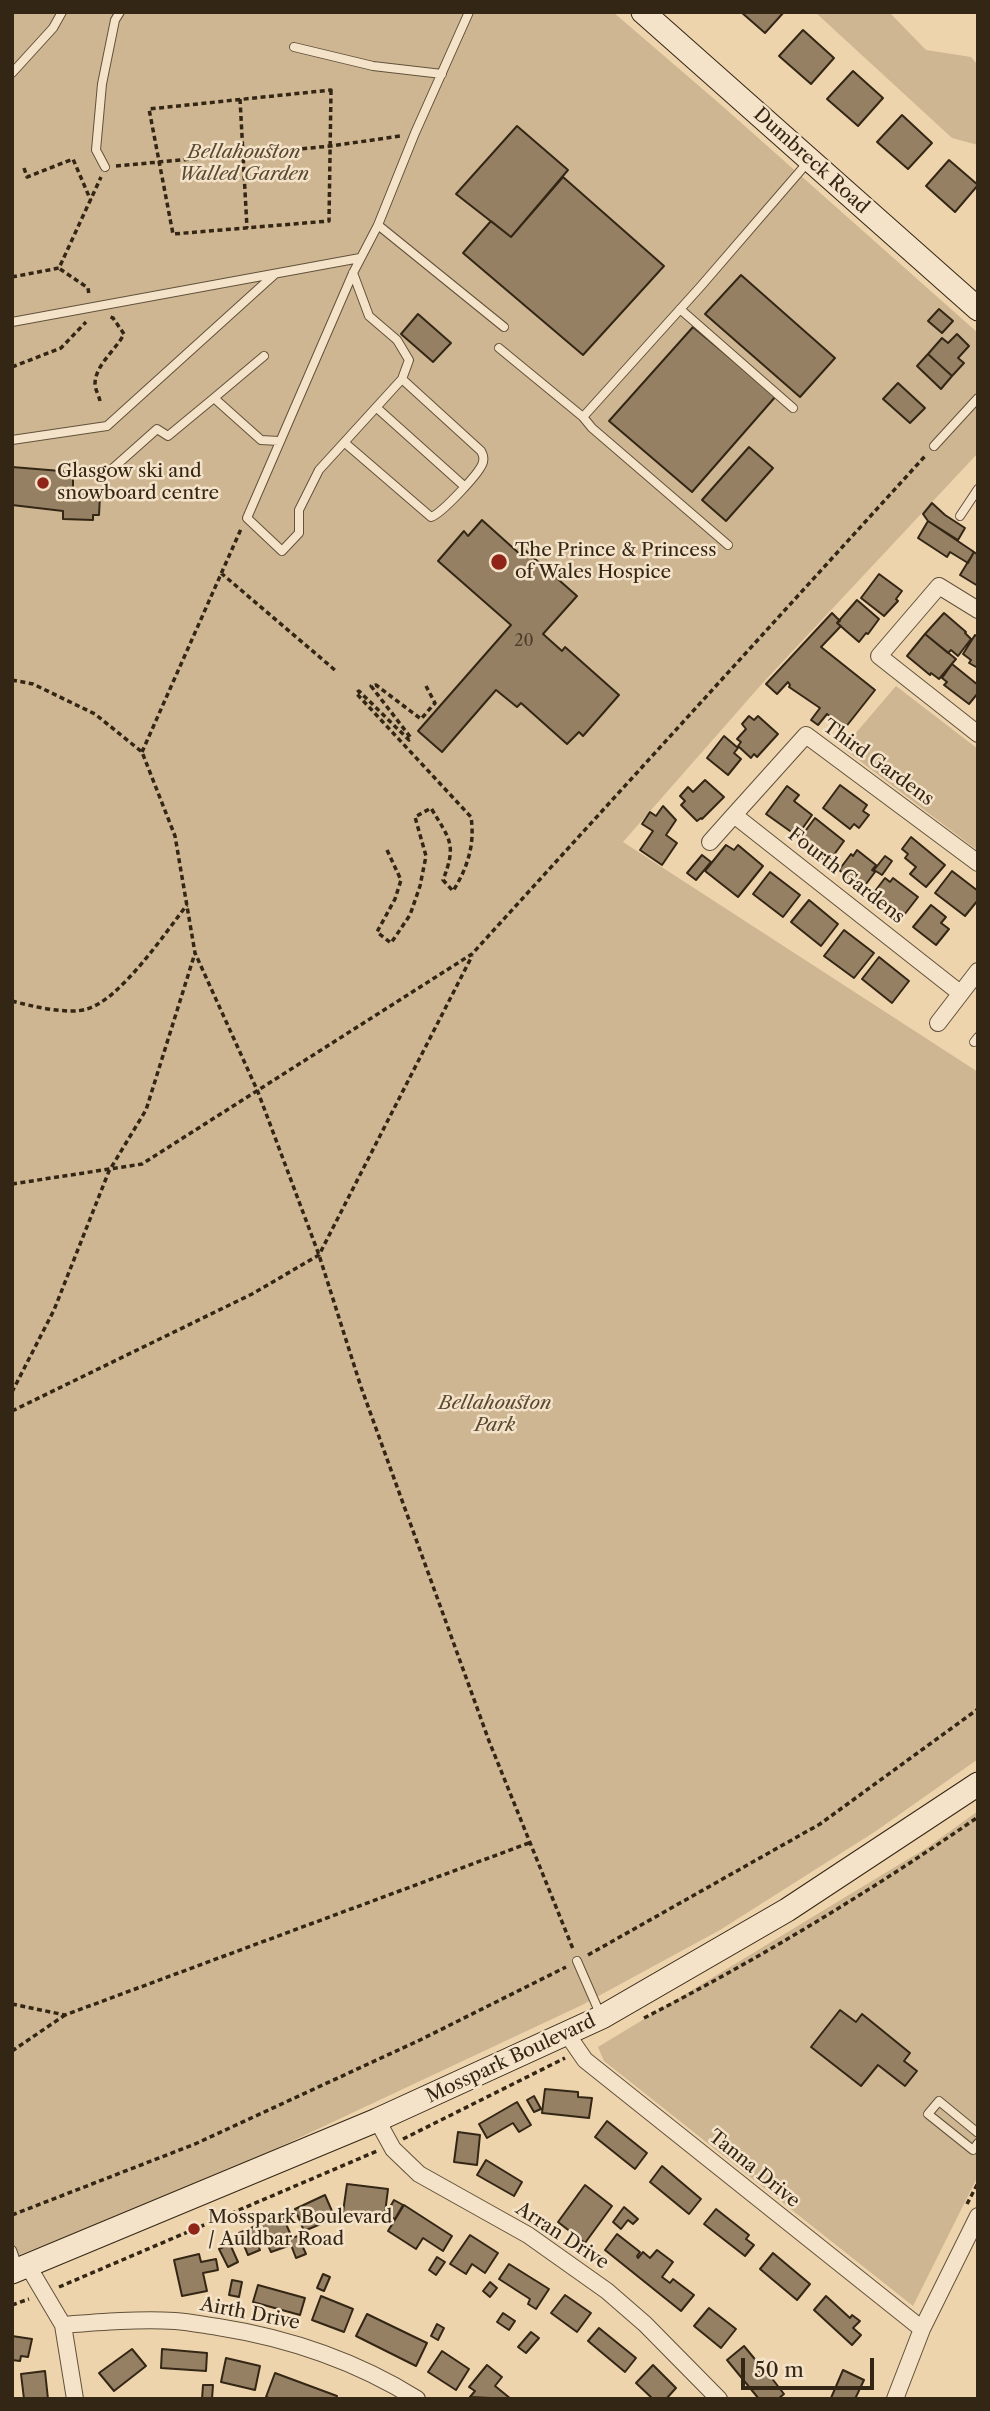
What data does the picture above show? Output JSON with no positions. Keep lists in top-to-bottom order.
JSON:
{
  "streets": {
    "street": [
      "Dumbreck Road",
      "Third Gardens",
      "Fourth Gardens",
      "Mosspark Boulevard",
      "Tanna Drive",
      "Arran Drive",
      "Airth Drive"
    ]
  },
  "crossings": [
    ["Third Gardens", "Fourth Gardens"],
    ["Mosspark Boulevard", "Tanna Drive"],
    ["Mosspark Boulevard", "Arran Drive"]
  ],
  "parks": ["Bellahouston Walled Garden", "Bellahouston Park"],
  "places": ["Glasgow ski and snowboard centre", "The Prince & Princess of Wales Hospice", "Mosspark Boulevard / Auldbar Road"],
  "house_numbers": ["20"],
  "scale_bar": "50 m"
}
